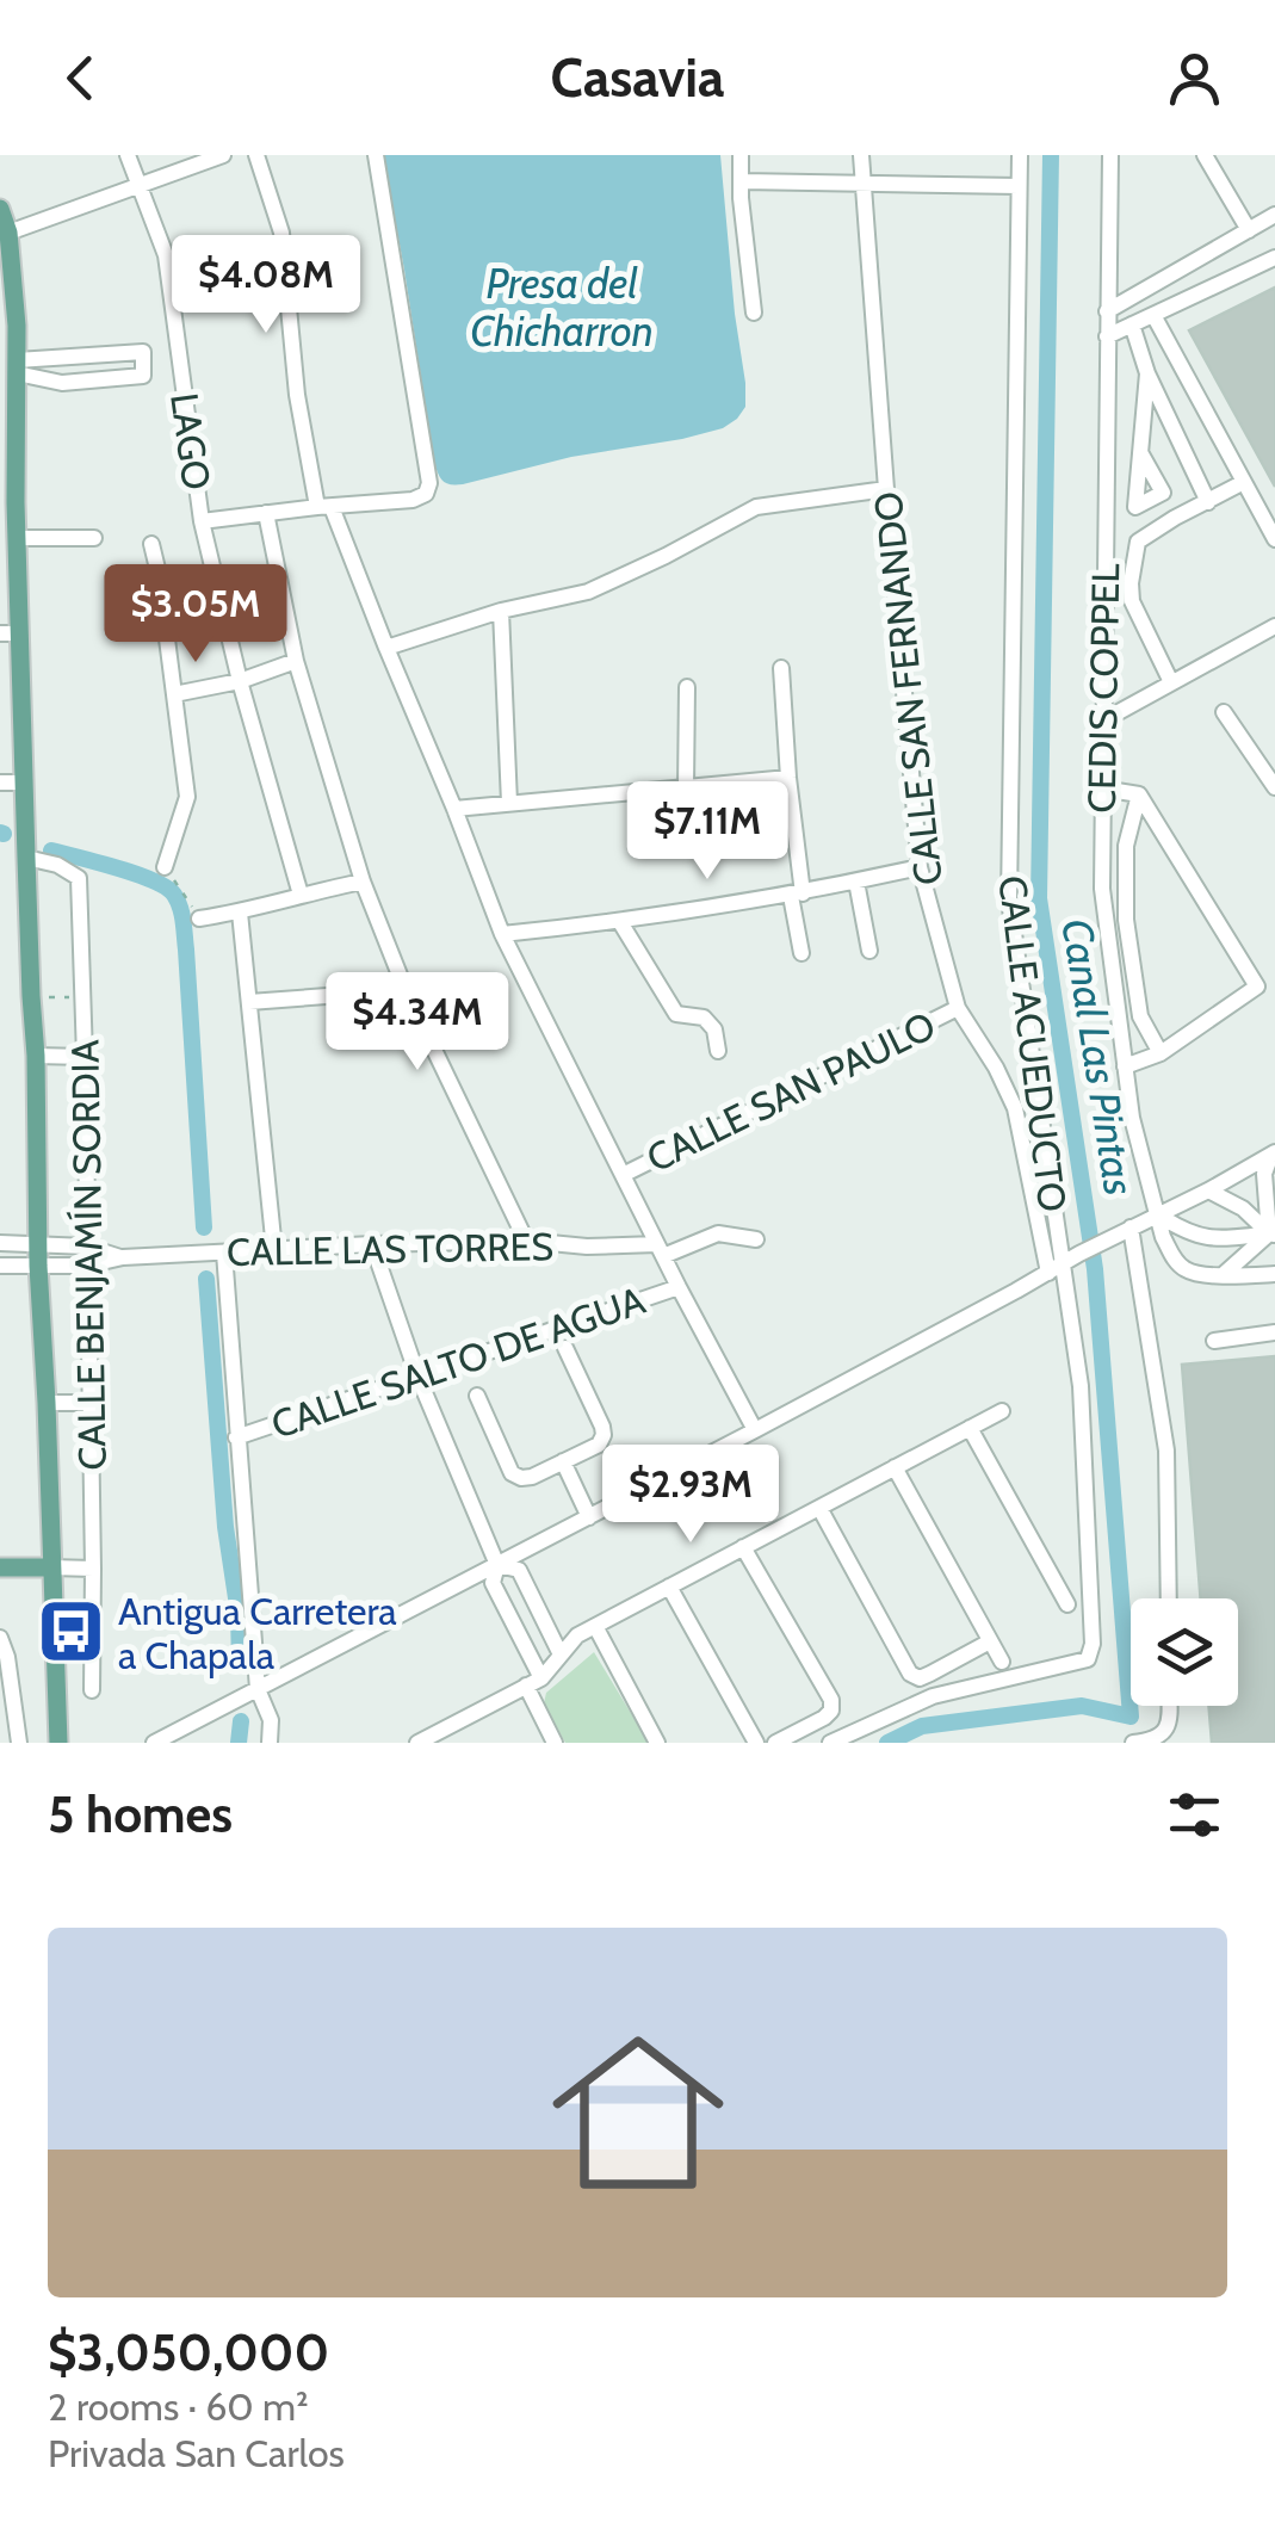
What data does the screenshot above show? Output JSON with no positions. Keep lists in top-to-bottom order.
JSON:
{
  "streets": {
    "street": [
      "LAGO",
      "CALLE SAN FERNANDO",
      "CEDIS COPPEL",
      "CALLE ACUEDUCTO",
      "CALLE SAN PAULO",
      "CALLE LAS TORRES",
      "CALLE BENJAMÍN SORDIA",
      "CALLE SALTO DE AGUA"
    ]
  },
  "crossings": [
    ["CALLE SAN FERNANDO", "CALLE ACUEDUCTO"],
    ["CALLE SAN FERNANDO", "CALLE SAN PAULO"],
    ["CALLE LAS TORRES", "CALLE BENJAMÍN SORDIA"]
  ],
  "water": ["Presa del Chicharron", "Canal Las Pintas"],
  "places": {
    "bus stop": ["Antigua Carretera a Chapala"]
  },
  "page": {
    "header": "Casavia",
    "price": [
      "$4.08M",
      "$3.05M",
      "$7.11M",
      "$4.34M",
      "$2.93M"
    ],
    "heading": "5 homes",
    "list": [
      {
        "name": "$3,050,000",
        "note": "2 rooms · 60 m² · Privada San Carlos"
      }
    ]
  }
}
